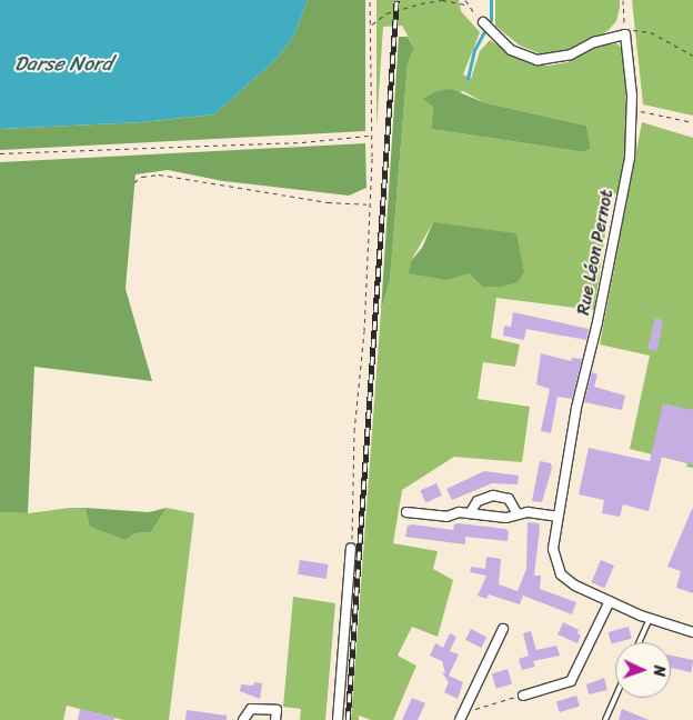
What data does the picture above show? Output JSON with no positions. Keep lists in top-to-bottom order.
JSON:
{
  "streets": {
    "street": ["Rue Léon Pernot"]
  },
  "water": ["Darse Nord"],
  "north": "right"
}
